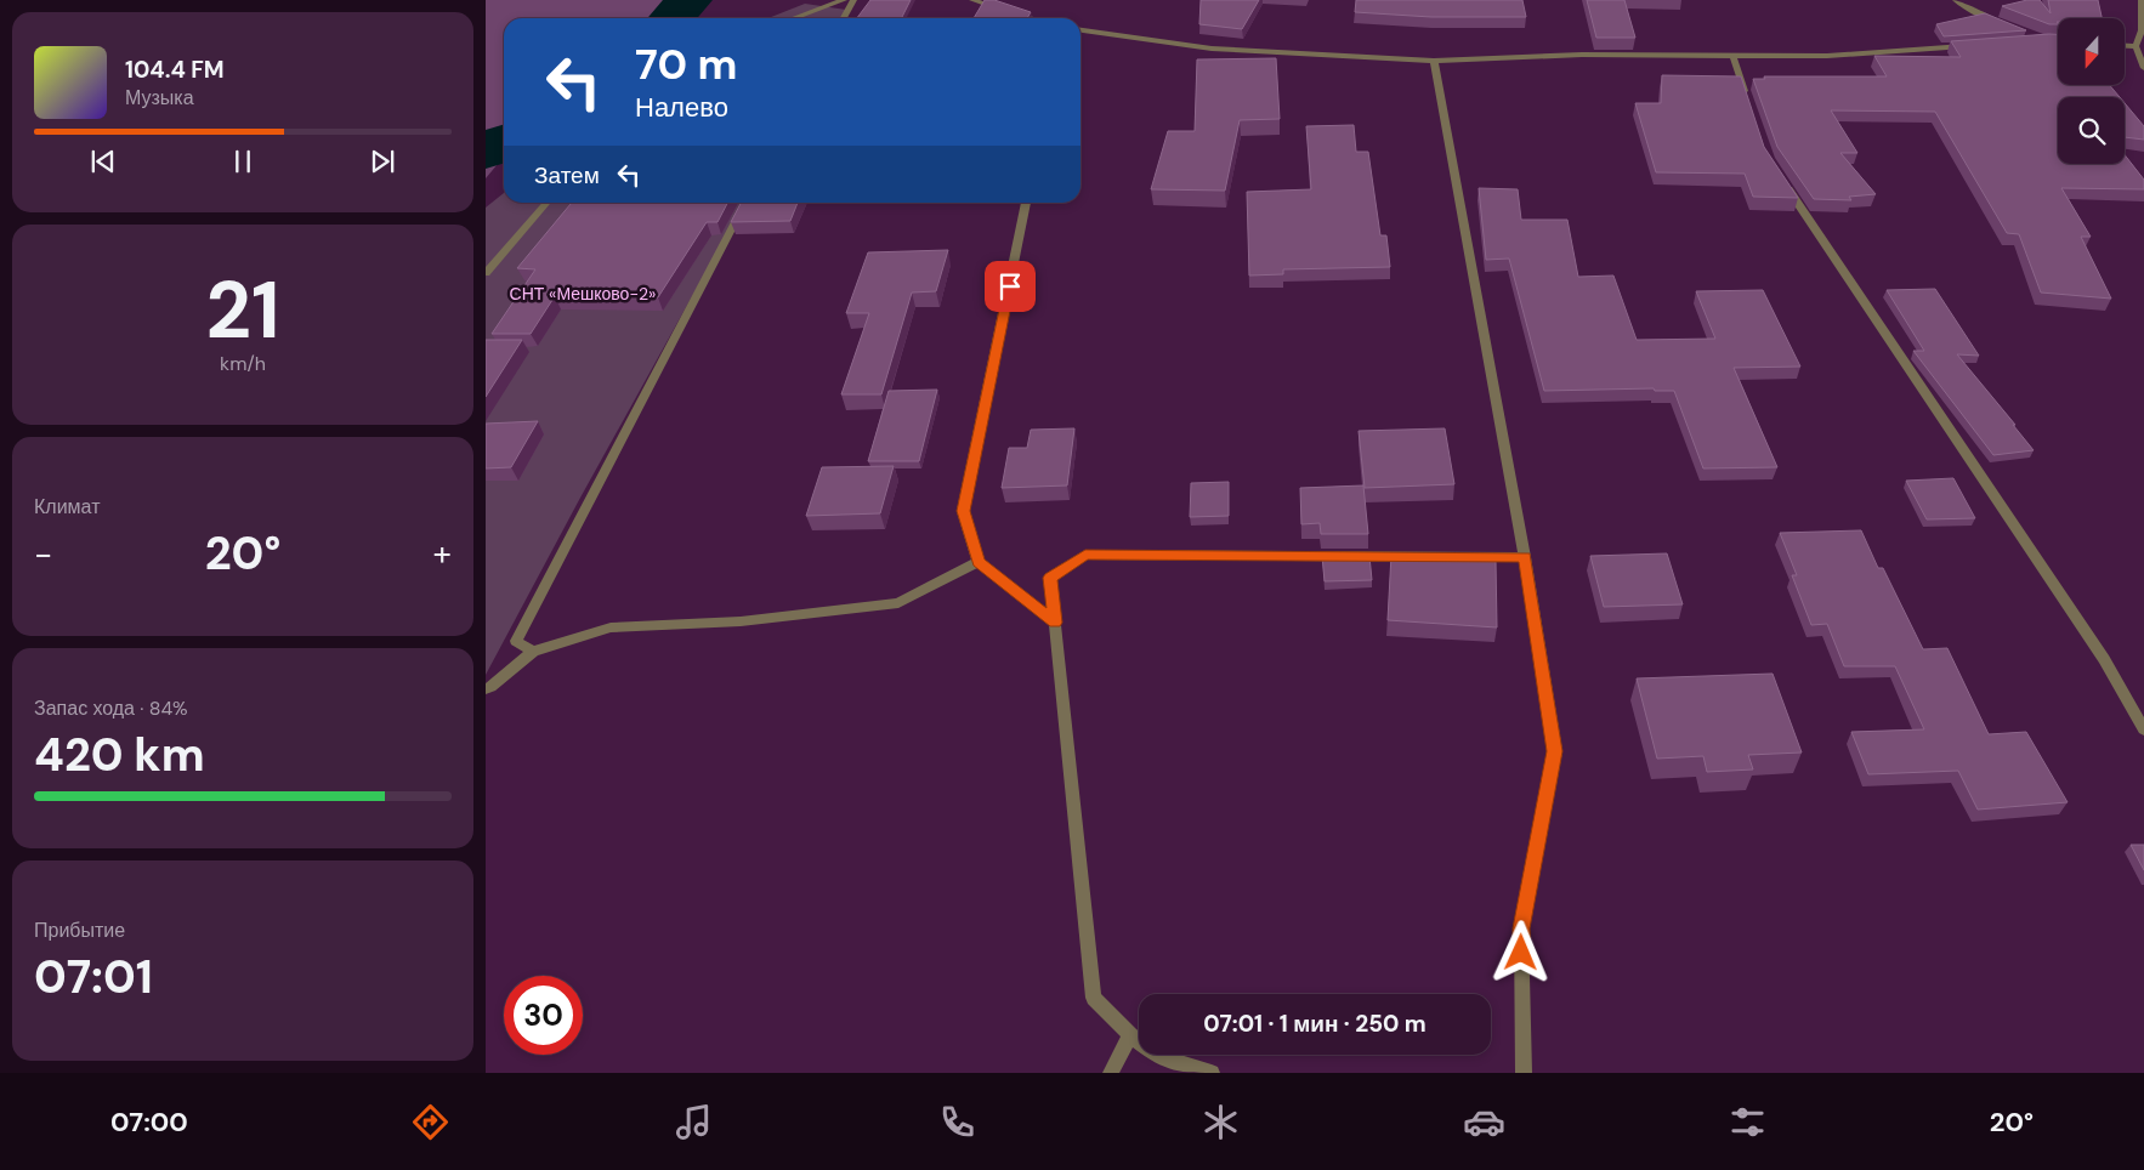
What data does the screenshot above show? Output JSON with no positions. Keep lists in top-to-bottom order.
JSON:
{
  "parks": ["СНТ «Мешково-2»"],
  "north": "bottom",
  "page": {
    "turn": ["70 m", "Налево"],
    "song": ["104.4 FM", "Музыка"],
    "then": "Затем",
    "tile": [
      ["21", "km/h"],
      "Климат",
      ["Запас хода · 84%", "420 km"],
      ["Прибытие", "07:01"]
    ],
    "heat": ["−", "20°", "+"],
    "limit": "30",
    "trip": "07:01 · 1 мин · 250 m",
    "tabs": ["07:00", "20°"]
  }
}
